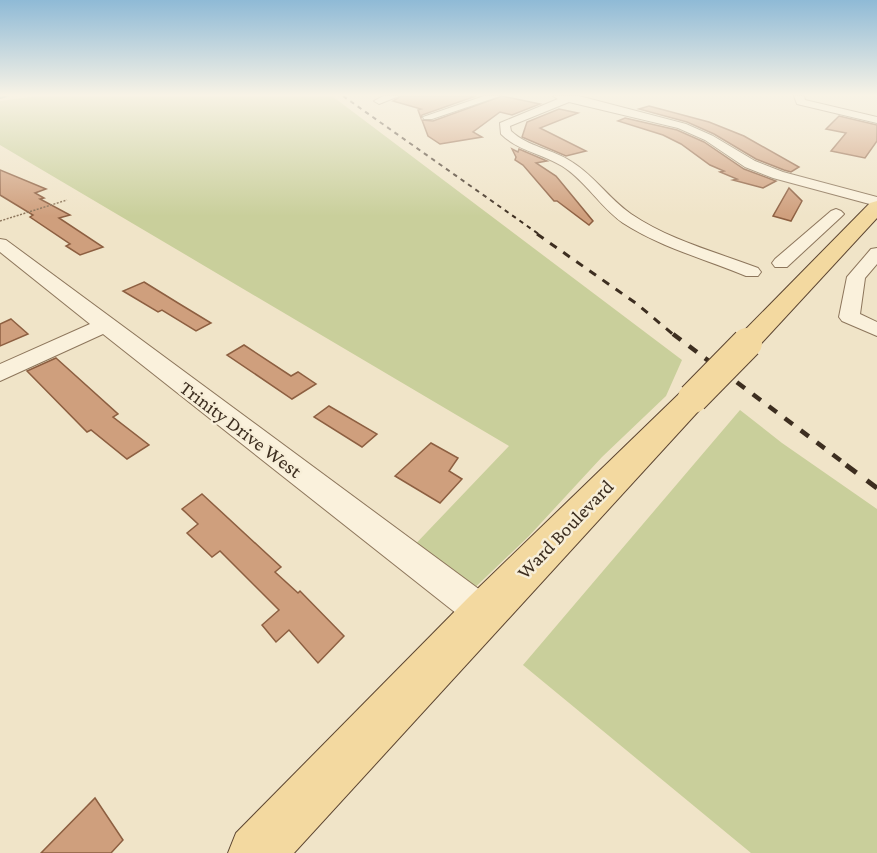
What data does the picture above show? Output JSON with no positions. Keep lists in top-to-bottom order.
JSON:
{
  "streets": {
    "main road": ["Ward Boulevard"],
    "street": ["Trinity Drive West"]
  },
  "crossings": [
    ["Trinity Drive West", "Ward Boulevard"]
  ]
}
